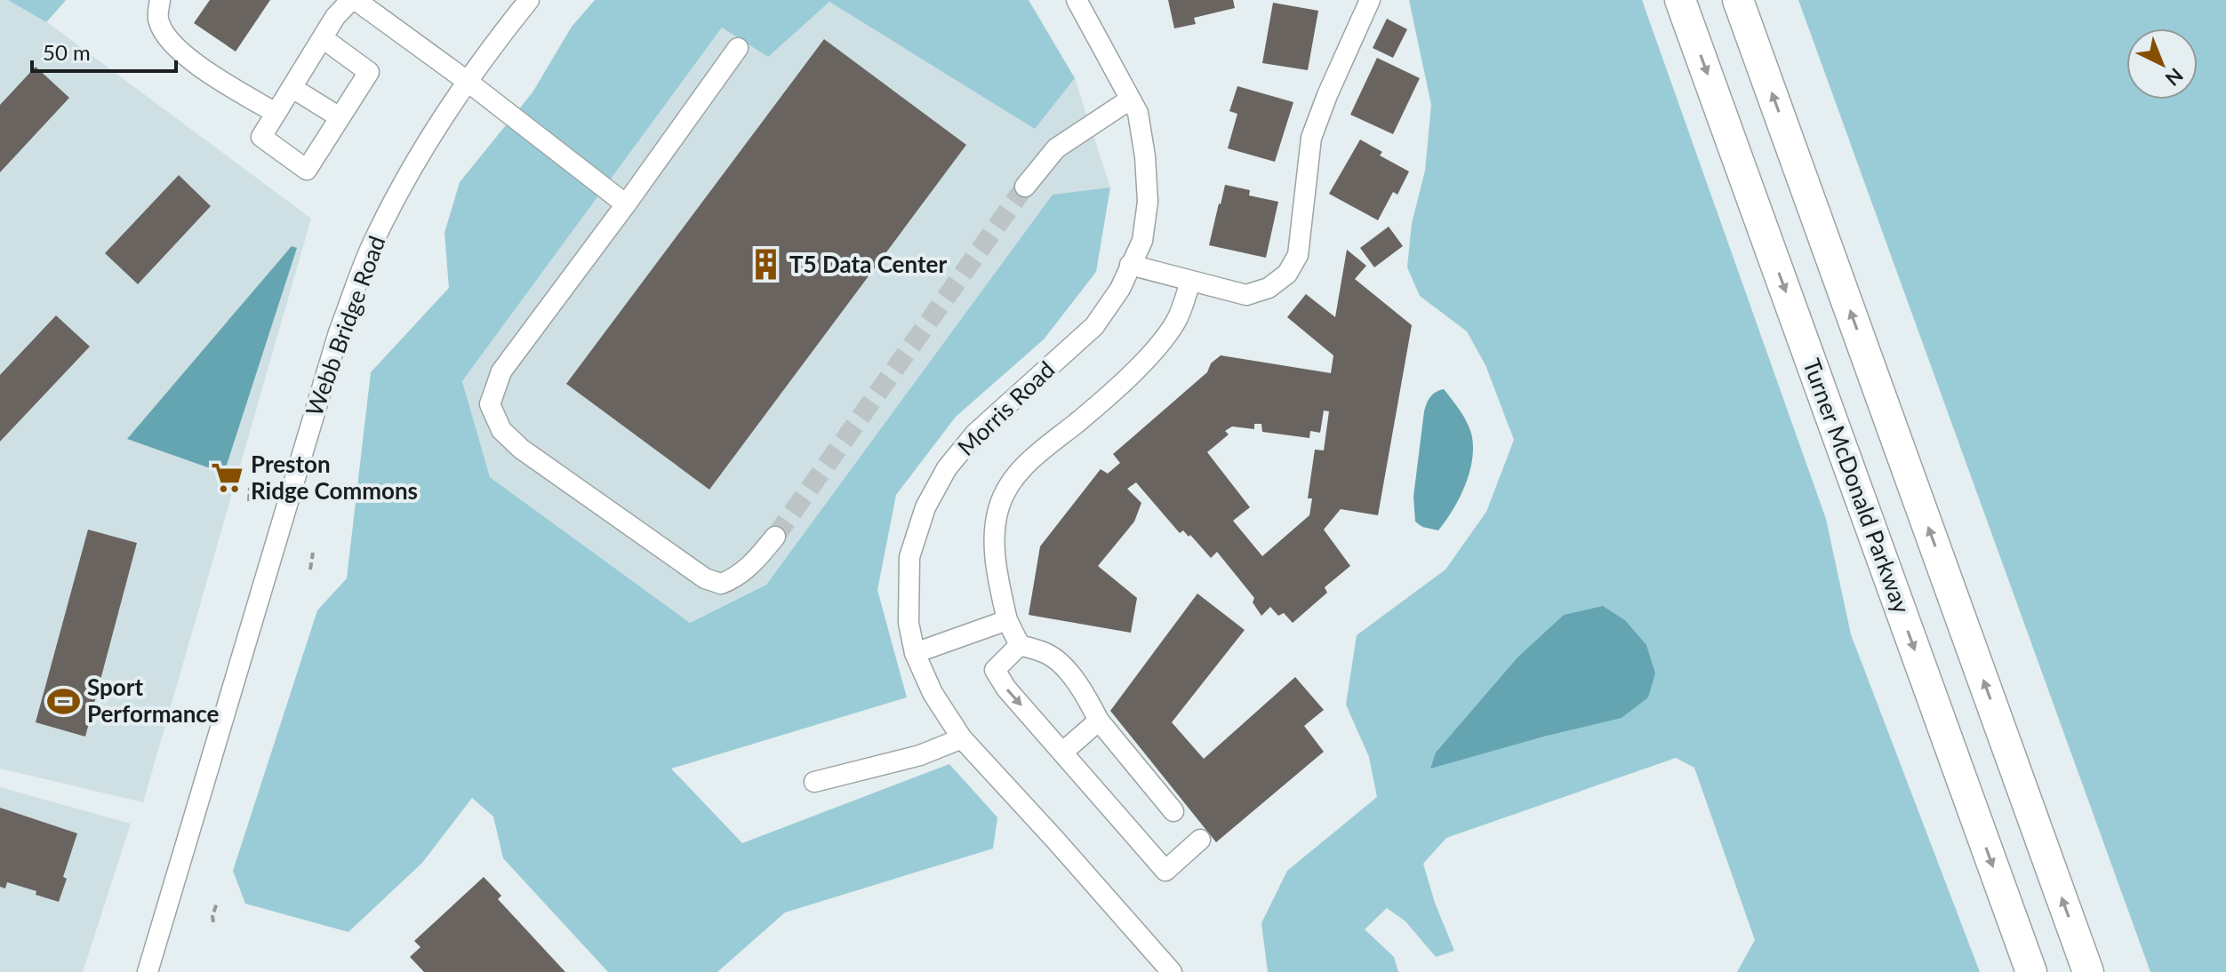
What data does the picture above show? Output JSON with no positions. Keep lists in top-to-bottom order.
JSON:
{
  "streets": {
    "highway": ["Turner McDonald Parkway"],
    "street": ["Webb Bridge Road", "Morris Road"]
  },
  "places": {
    "building": ["T5 Data Center"],
    "supermarket": ["Preston Ridge Commons"],
    "sports": ["Sport Performance"]
  },
  "scale_bar": "50 m",
  "north": "bottom right"
}
